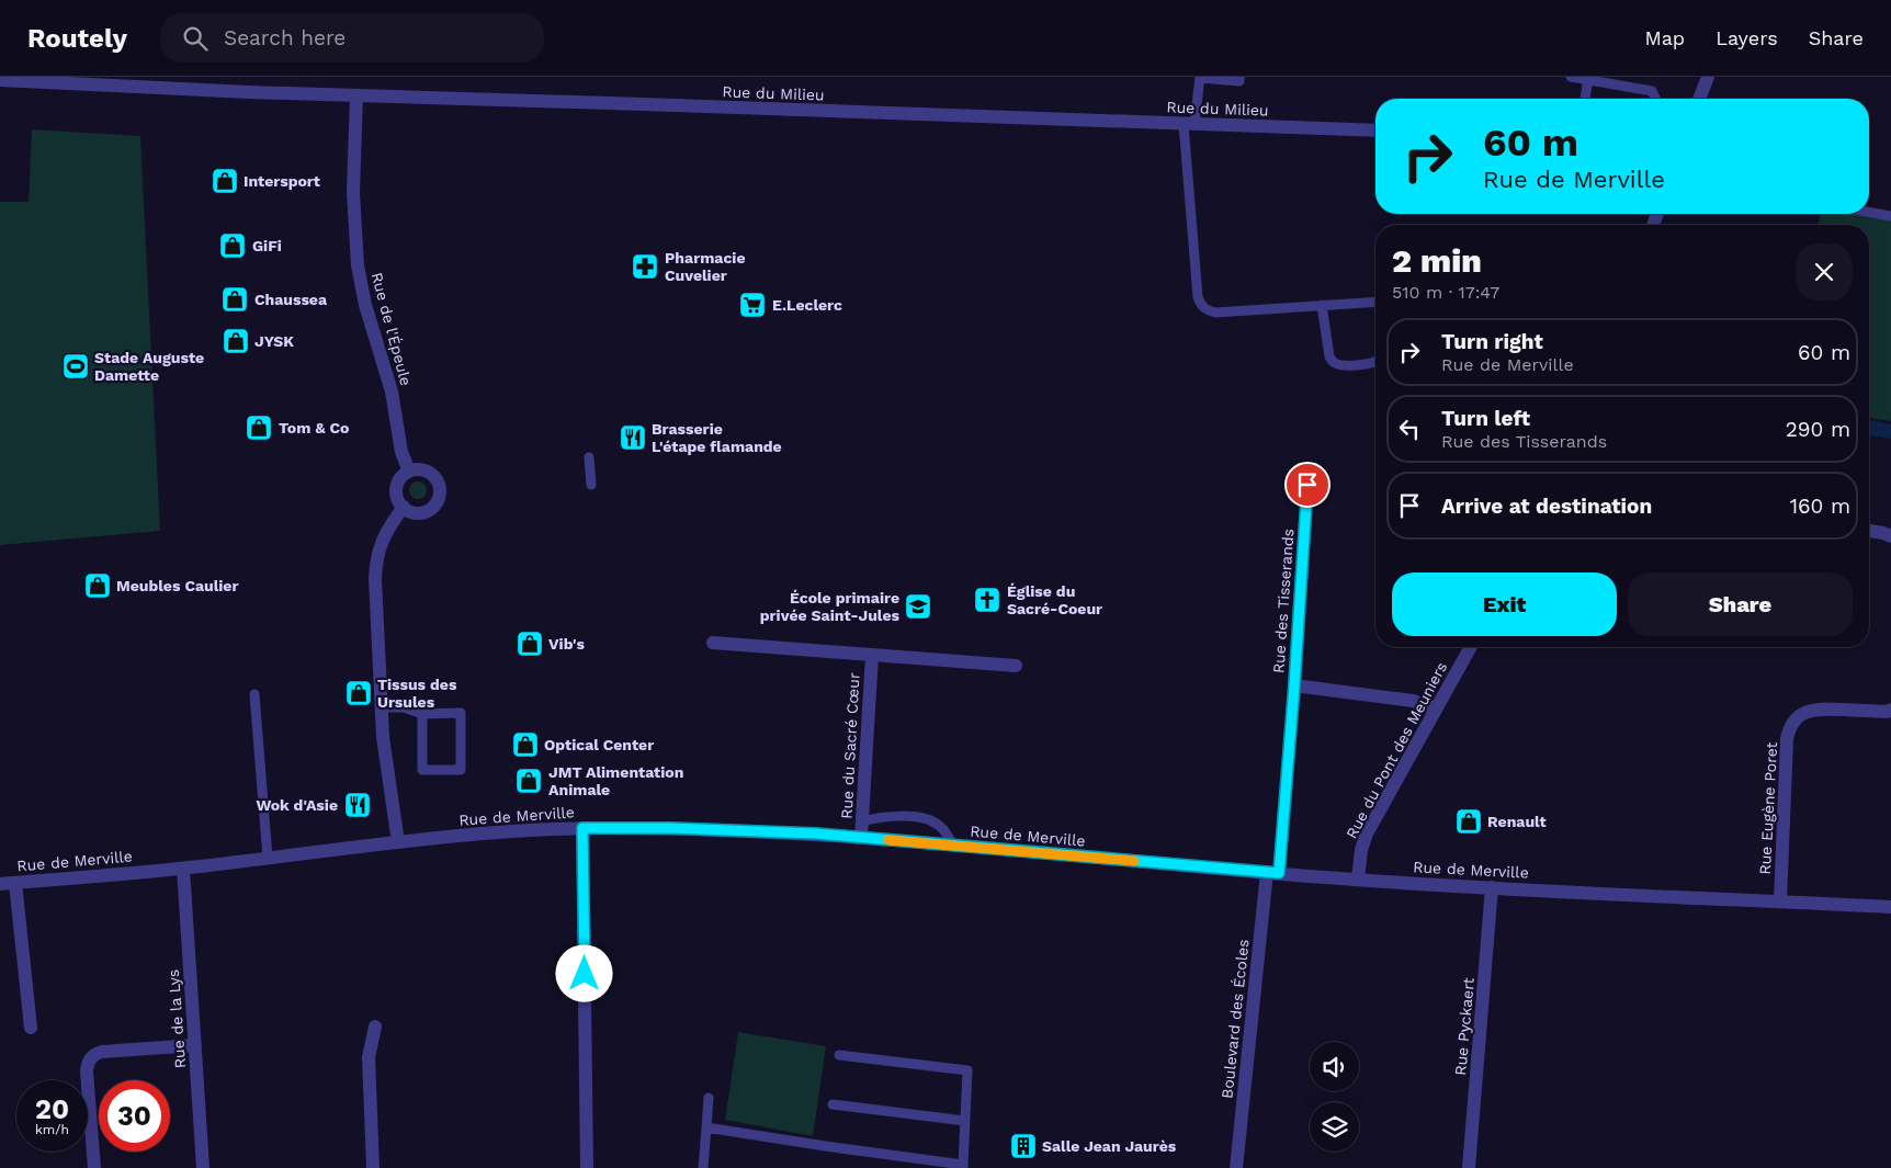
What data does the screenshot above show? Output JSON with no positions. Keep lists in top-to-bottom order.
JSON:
{
  "streets": {
    "street": [
      "Rue du Milieu",
      "Rue de l'Épeule",
      "Rue des Tisserands",
      "Rue du Sacré Cœur",
      "Rue du Pont des Meuniers",
      "Rue Eugène Poret",
      "Rue de Merville",
      "Rue de la Lys",
      "Boulevard des Écoles",
      "Rue Pyckaert"
    ]
  },
  "crossings": [
    ["Rue du Milieu", "Rue de l'Épeule"],
    ["Rue des Tisserands", "Rue du Pont des Meuniers"],
    ["Rue des Tisserands", "Rue de Merville"],
    ["Rue des Tisserands", "Boulevard des Écoles"],
    ["Rue du Sacré Cœur", "Rue de Merville"],
    ["Rue du Pont des Meuniers", "Rue de Merville"],
    ["Rue Eugène Poret", "Rue de Merville"],
    ["Rue de Merville", "Rue de la Lys"],
    ["Rue de Merville", "Boulevard des Écoles"],
    ["Rue de Merville", "Rue Pyckaert"]
  ],
  "places": {
    "shop": [
      "Intersport",
      "GiFi",
      "Chaussea",
      "JYSK",
      "Tom & Co",
      "Meubles Caulier",
      "Vib's",
      "Tissus des Ursules",
      "Optical Center",
      "JMT Alimentation Animale",
      "Renault"
    ],
    "pharmacy": ["Pharmacie Cuvelier"],
    "supermarket": ["E.Leclerc"],
    "sports": ["Stade Auguste Damette"],
    "restaurant": ["Brasserie L'étape flamande", "Wok d'Asie"],
    "church": ["Église du Sacré-Coeur"],
    "school or university": ["École primaire privée Saint-Jules"],
    "building": ["Salle Jean Jaurès"]
  },
  "page": {
    "header": "Routely",
    "search": "Search here",
    "nav": ["Map", "Layers", "Share"],
    "turn": ["60 m", "Rue de Merville"],
    "heading": ["2 min", "510 m · 17:47"],
    "list": [
      {
        "name": "Turn right",
        "note": "Rue de Merville",
        "value": "60 m"
      },
      {
        "name": "Turn left",
        "note": "Rue des Tisserands",
        "value": "290 m"
      },
      {
        "name": "Arrive at destination",
        "value": "160 m"
      }
    ],
    "buttons": ["Exit", "Share"],
    "speed": "20 km/h",
    "limit": "30"
  }
}
